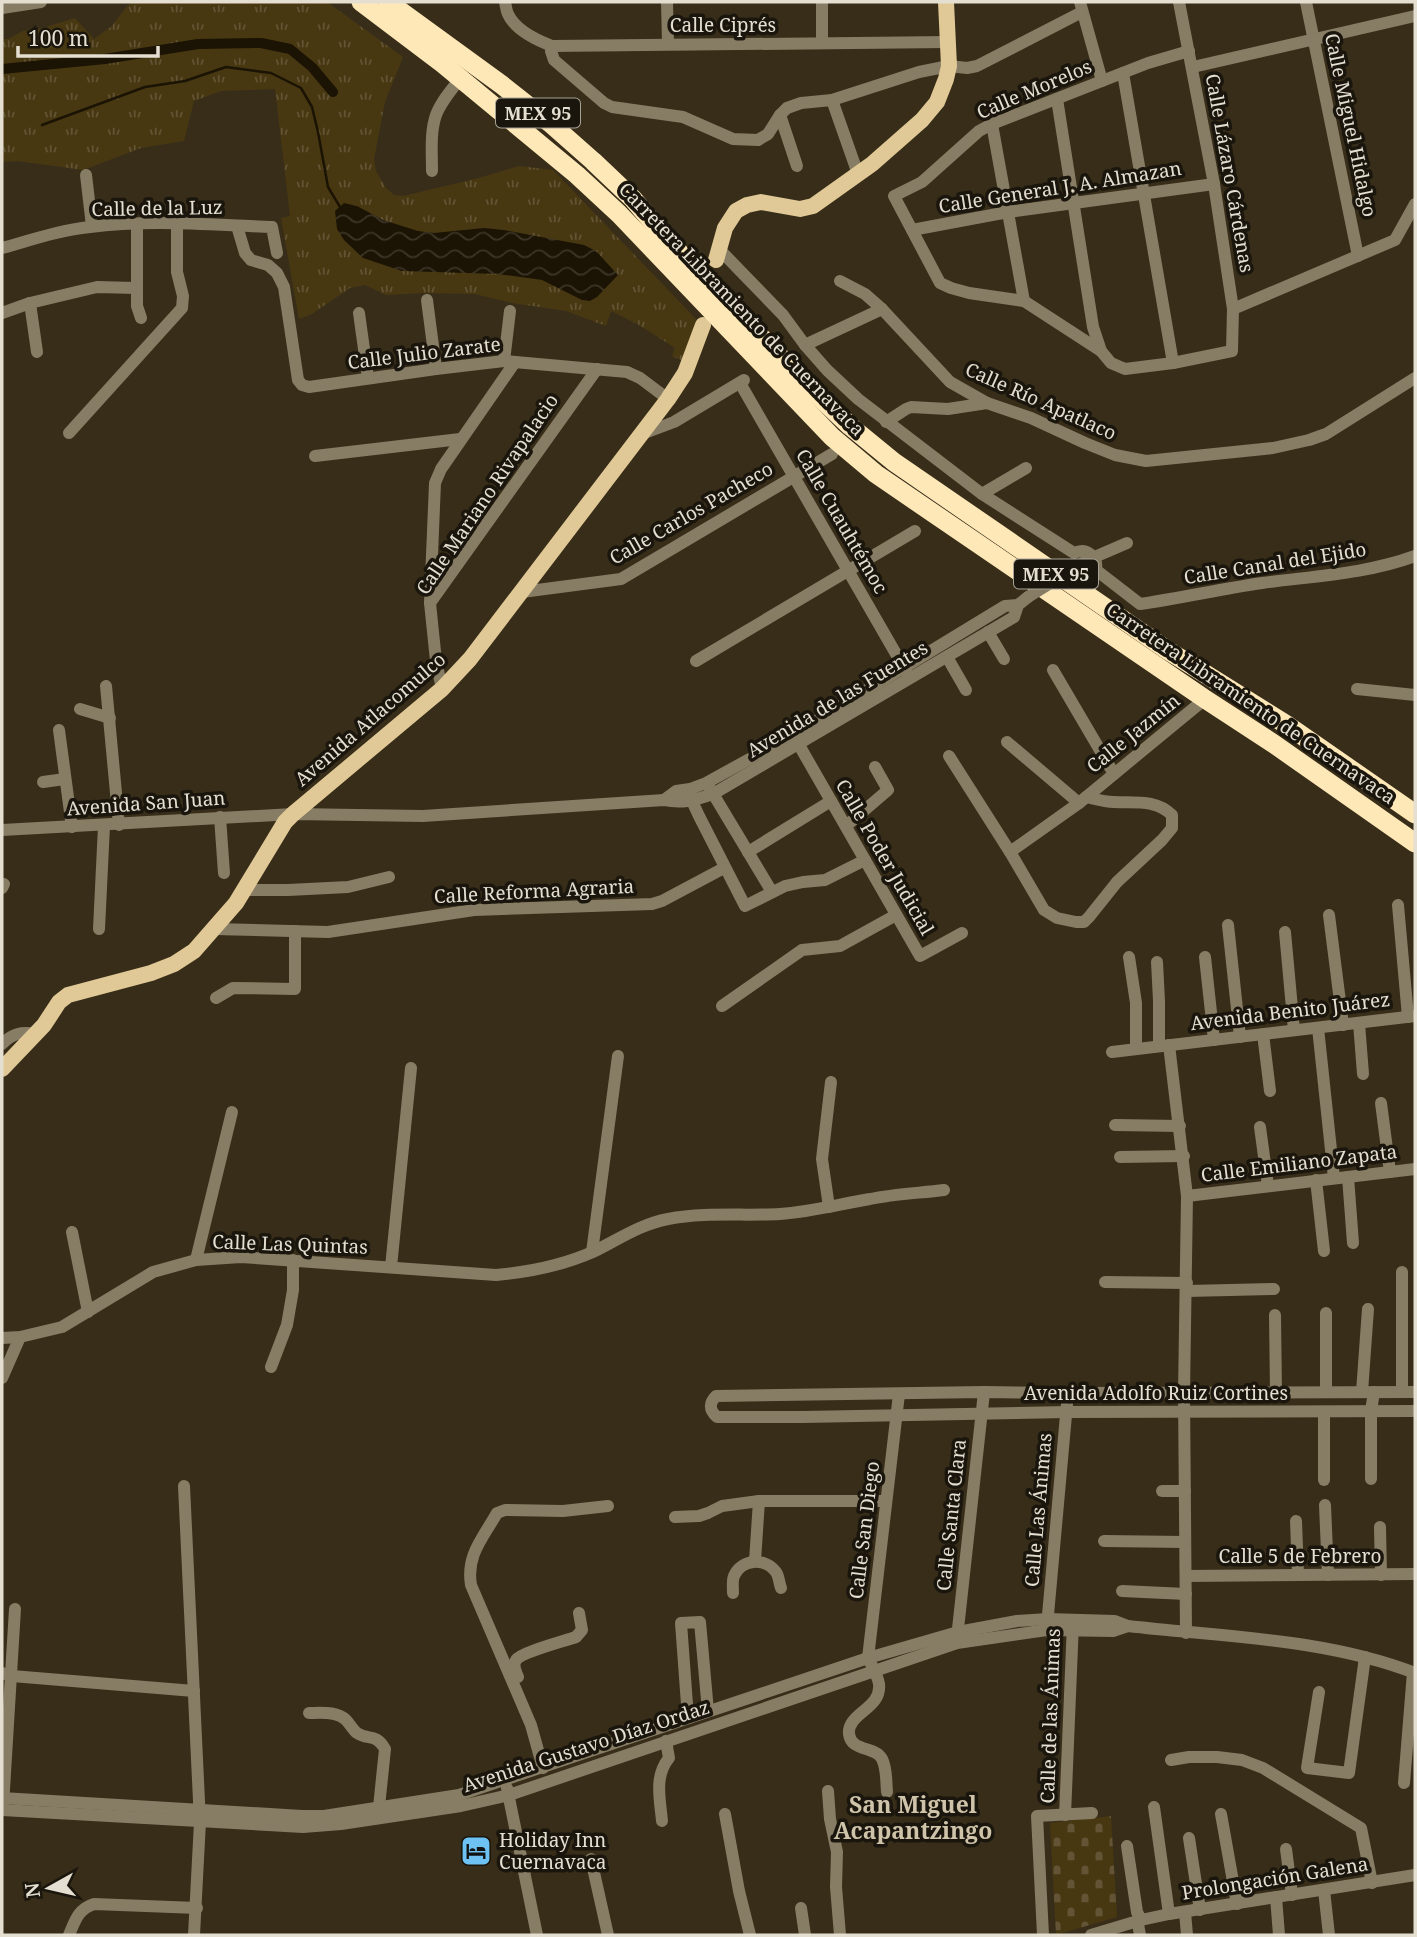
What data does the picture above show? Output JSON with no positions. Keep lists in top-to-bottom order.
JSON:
{
  "streets": {
    "highway": ["MEX 95", "Carretera Libramiento de Cuernavaca"],
    "main road": ["Avenida Atlacomulco"],
    "street": [
      "Calle Ciprés",
      "Calle Morelos",
      "Calle Miguel Hidalgo",
      "Calle Lázaro Cárdenas",
      "Calle General J. A. Almazan",
      "Calle de la Luz",
      "Calle Julio Zarate",
      "Calle Río Apatlaco",
      "Calle Mariano Rivapalacio",
      "Calle Carlos Pacheco",
      "Calle Cuauhtémoc",
      "Calle Canal del Ejido",
      "Avenida de las Fuentes",
      "Calle Jazmín",
      "Avenida San Juan",
      "Calle Poder Judicial",
      "Calle Reforma Agraria",
      "Avenida Benito Juárez",
      "Calle Emiliano Zapata",
      "Calle Las Quintas",
      "Avenida Adolfo Ruiz Cortines",
      "Calle Las Ánimas",
      "Calle Santa Clara",
      "Calle San Diego",
      "Calle 5 de Febrero",
      "Calle de las Ánimas",
      "Avenida Gustavo Díaz Ordaz",
      "Prolongación Galena"
    ]
  },
  "crossings": [
    ["Calle Morelos", "Calle Lázaro Cárdenas"],
    ["Calle Morelos", "Calle General J. A. Almazan"],
    ["Calle Lázaro Cárdenas", "Calle General J. A. Almazan"],
    ["Calle de la Luz", "Calle Julio Zarate"],
    ["Carretera Libramiento de Cuernavaca", "Calle Jazmín"],
    ["Calle Julio Zarate", "Calle Mariano Rivapalacio"],
    ["Calle Julio Zarate", "Avenida Atlacomulco"],
    ["Calle Mariano Rivapalacio", "Avenida Atlacomulco"],
    ["Calle Carlos Pacheco", "Calle Cuauhtémoc"],
    ["Calle Carlos Pacheco", "Avenida Atlacomulco"],
    ["Calle Cuauhtémoc", "Avenida de las Fuentes"],
    ["Calle Cuauhtémoc", "Avenida Atlacomulco"],
    ["Avenida de las Fuentes", "Avenida Atlacomulco"],
    ["Avenida de las Fuentes", "Avenida San Juan"],
    ["Avenida de las Fuentes", "Calle Poder Judicial"],
    ["Avenida Atlacomulco", "Avenida San Juan"],
    ["Avenida Atlacomulco", "Calle Reforma Agraria"],
    ["Avenida Adolfo Ruiz Cortines", "Calle Las Ánimas"],
    ["Avenida Adolfo Ruiz Cortines", "Calle Santa Clara"],
    ["Avenida Adolfo Ruiz Cortines", "Calle San Diego"],
    ["Calle Las Ánimas", "Avenida Gustavo Díaz Ordaz"],
    ["Calle Santa Clara", "Avenida Gustavo Díaz Ordaz"],
    ["Calle San Diego", "Avenida Gustavo Díaz Ordaz"],
    ["Calle de las Ánimas", "Avenida Gustavo Díaz Ordaz"]
  ],
  "districts": ["San Miguel Acapantzingo"],
  "places": {
    "hotel": ["Holiday Inn Cuernavaca"]
  },
  "scale_bar": "100 m",
  "north": "left"
}
